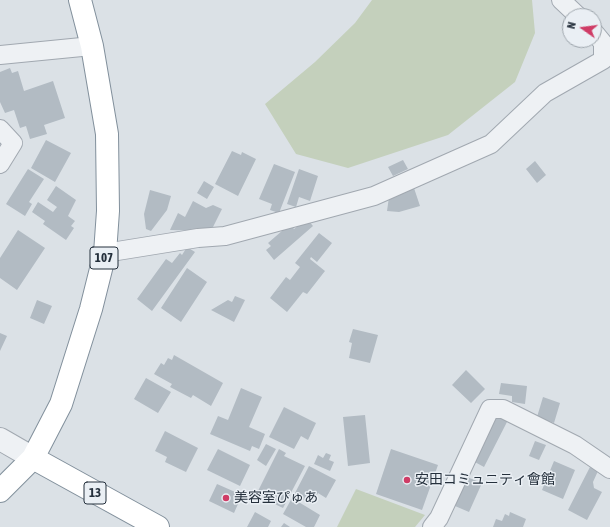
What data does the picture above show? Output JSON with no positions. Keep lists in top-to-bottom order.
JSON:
{
  "streets": {
    "highway": ["107", "13"]
  },
  "crossings": [
    ["107", "13"]
  ],
  "places": ["安田コミュニティ會館", "美容室ぴゅあ"],
  "north": "left"
}
